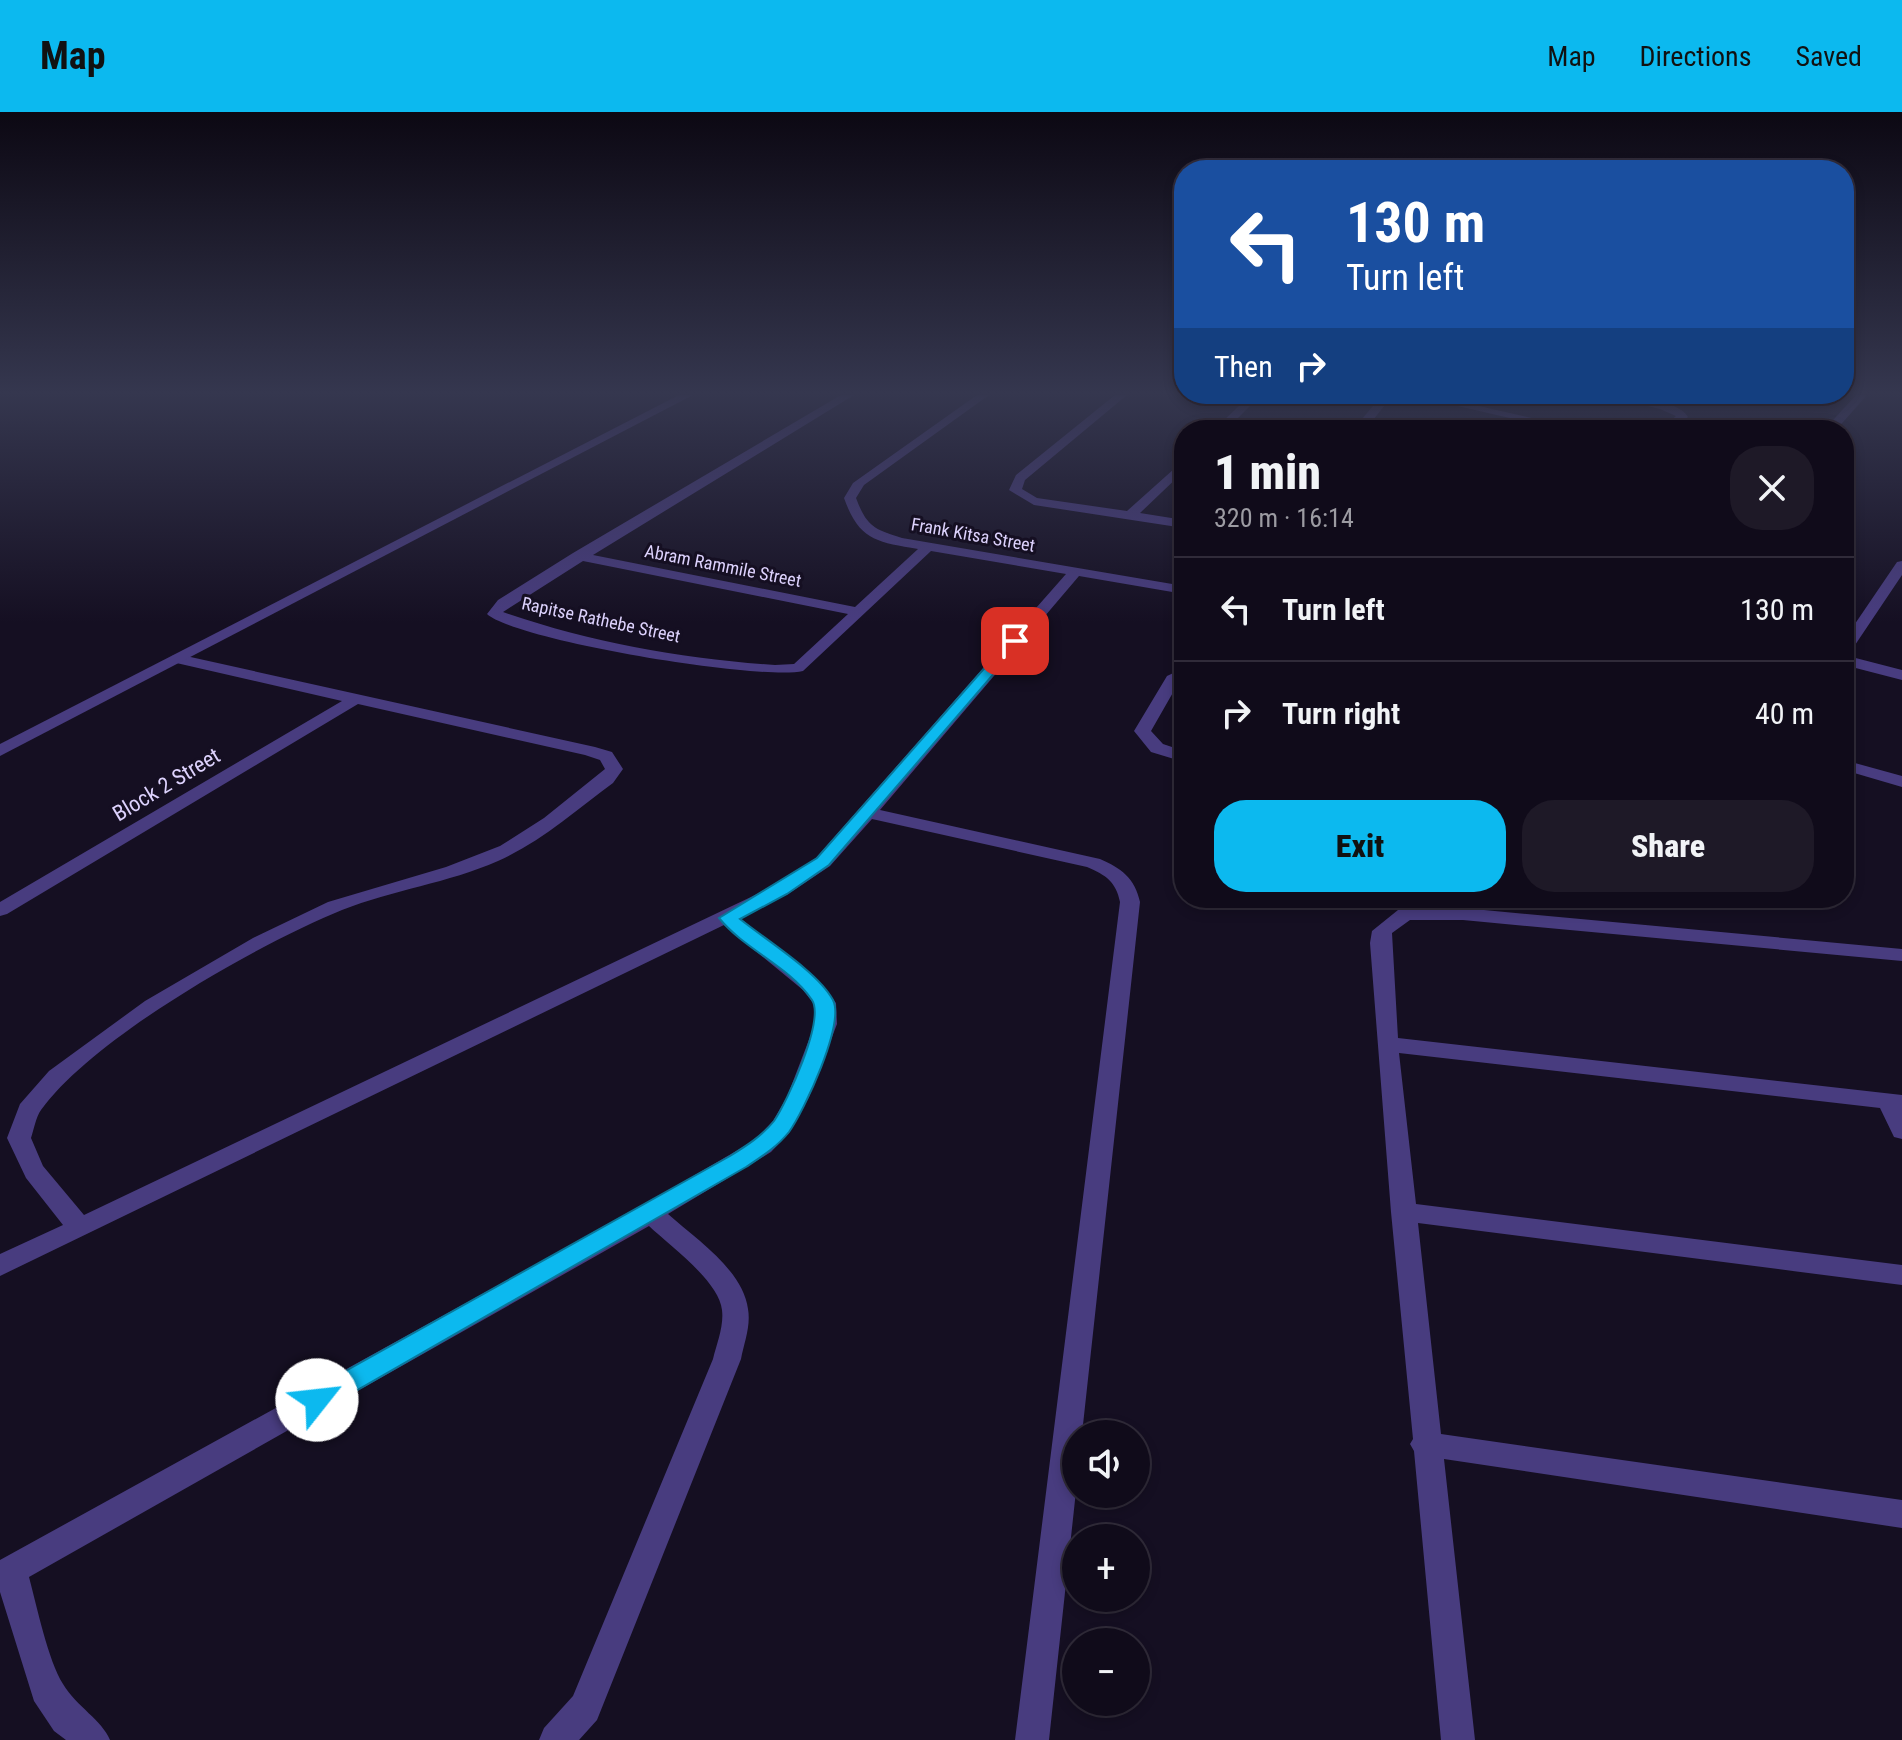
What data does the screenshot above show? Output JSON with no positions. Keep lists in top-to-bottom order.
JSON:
{
  "streets": {
    "street": [
      "Frank Kitsa Street",
      "Abram Rammile Street",
      "Rapitse Rathebe Street",
      "Block 2 Street"
    ]
  },
  "crossings": [
    ["Frank Kitsa Street", "Rapitse Rathebe Street"],
    ["Abram Rammile Street", "Rapitse Rathebe Street"]
  ],
  "page": {
    "header": "Map",
    "nav": ["Map", "Directions", "Saved"],
    "turn": ["130 m", "Turn left"],
    "then": "Then",
    "heading": ["1 min", "320 m · 16:14"],
    "list": [
      {
        "name": "Turn left",
        "value": "130 m"
      },
      {
        "name": "Turn right",
        "value": "40 m"
      }
    ],
    "buttons": ["Exit", "Share"],
    "map_buttons": ["+", "−"]
  }
}
